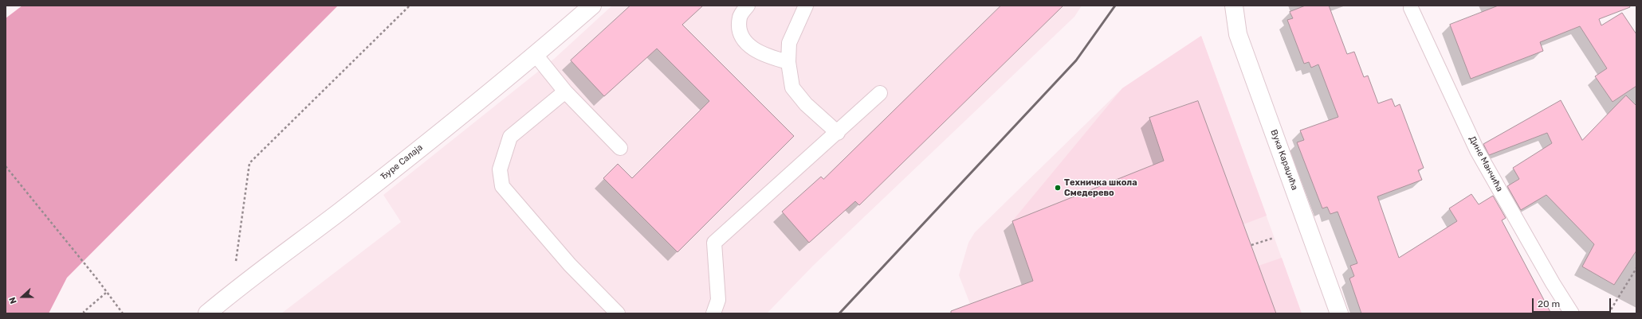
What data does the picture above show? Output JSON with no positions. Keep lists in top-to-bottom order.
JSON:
{
  "streets": {
    "street": ["Вука Караџића", "Ђуре Салаја"],
    "lane": ["Дине Манчића"]
  },
  "places": ["Техничка школа Смедерево"],
  "scale_bar": "20 m",
  "north": "left"
}
